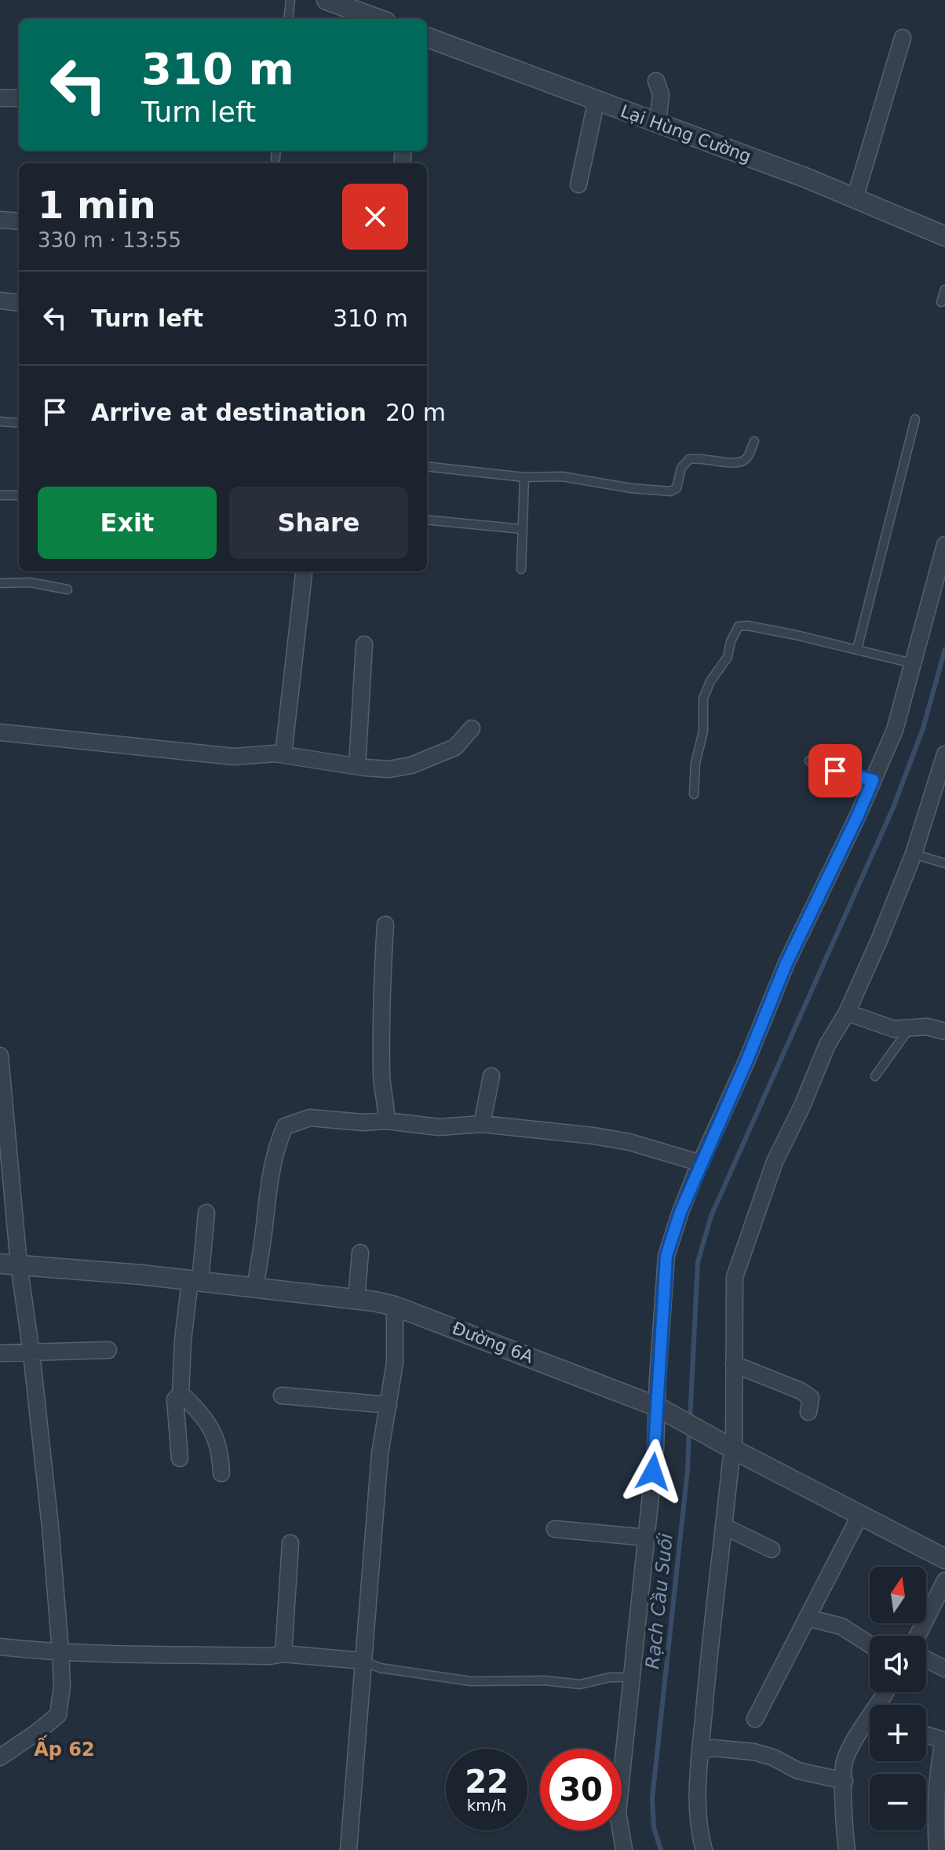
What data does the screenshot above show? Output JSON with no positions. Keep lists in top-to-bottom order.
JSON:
{
  "streets": {
    "street": ["Lại Hùng Cường", "Đường 6A"]
  },
  "districts": ["Ấp 62"],
  "water": ["Rạch Cầu Suối"],
  "north": "top",
  "page": {
    "turn": ["310 m", "Turn left"],
    "heading": ["1 min", "330 m · 13:55"],
    "list": [
      {
        "name": "Turn left",
        "value": "310 m"
      },
      {
        "name": "Arrive at destination",
        "value": "20 m"
      }
    ],
    "buttons": ["Exit", "Share"],
    "map_buttons": ["+", "−"],
    "speed": "22 km/h",
    "limit": "30"
  }
}
